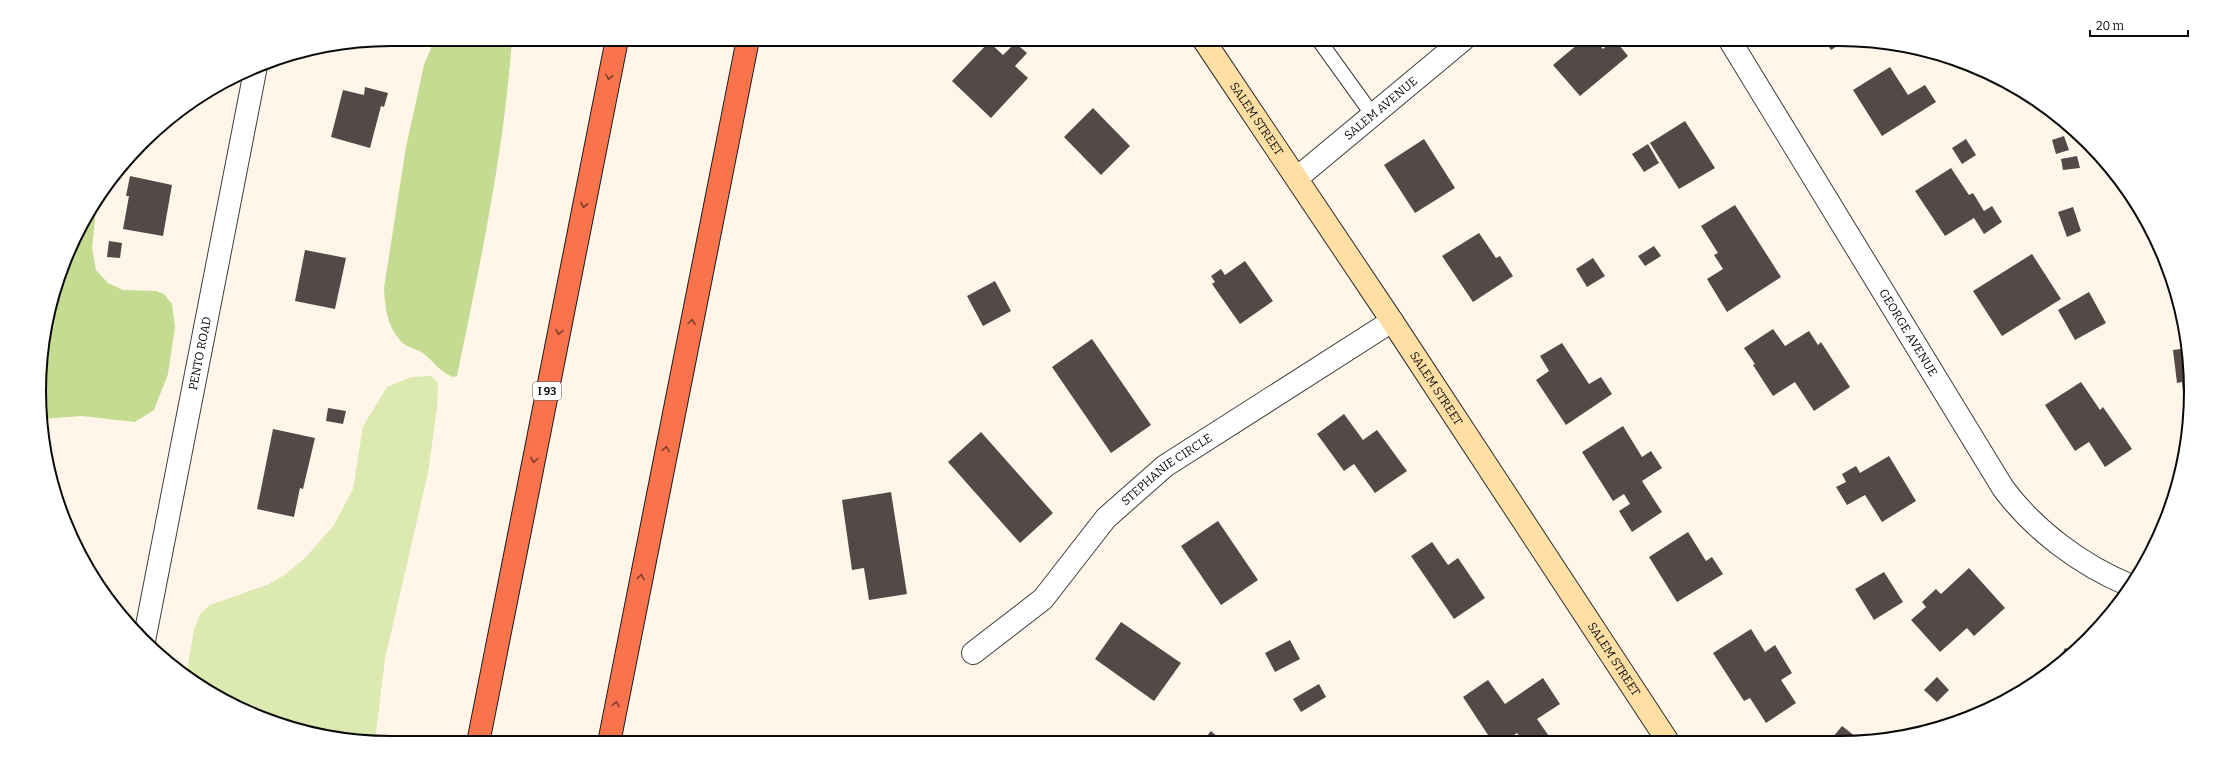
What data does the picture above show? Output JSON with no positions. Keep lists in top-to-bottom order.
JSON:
{
  "streets": {
    "highway": ["I 93"],
    "main road": ["SALEM STREET"],
    "street": [
      "SALEM AVENUE",
      "GEORGE AVENUE",
      "PENTO ROAD",
      "STEPHANIE CIRCLE"
    ]
  },
  "crossings": [
    ["SALEM AVENUE", "SALEM STREET"],
    ["SALEM STREET", "STEPHANIE CIRCLE"]
  ],
  "scale_bar": "20 m"
}
